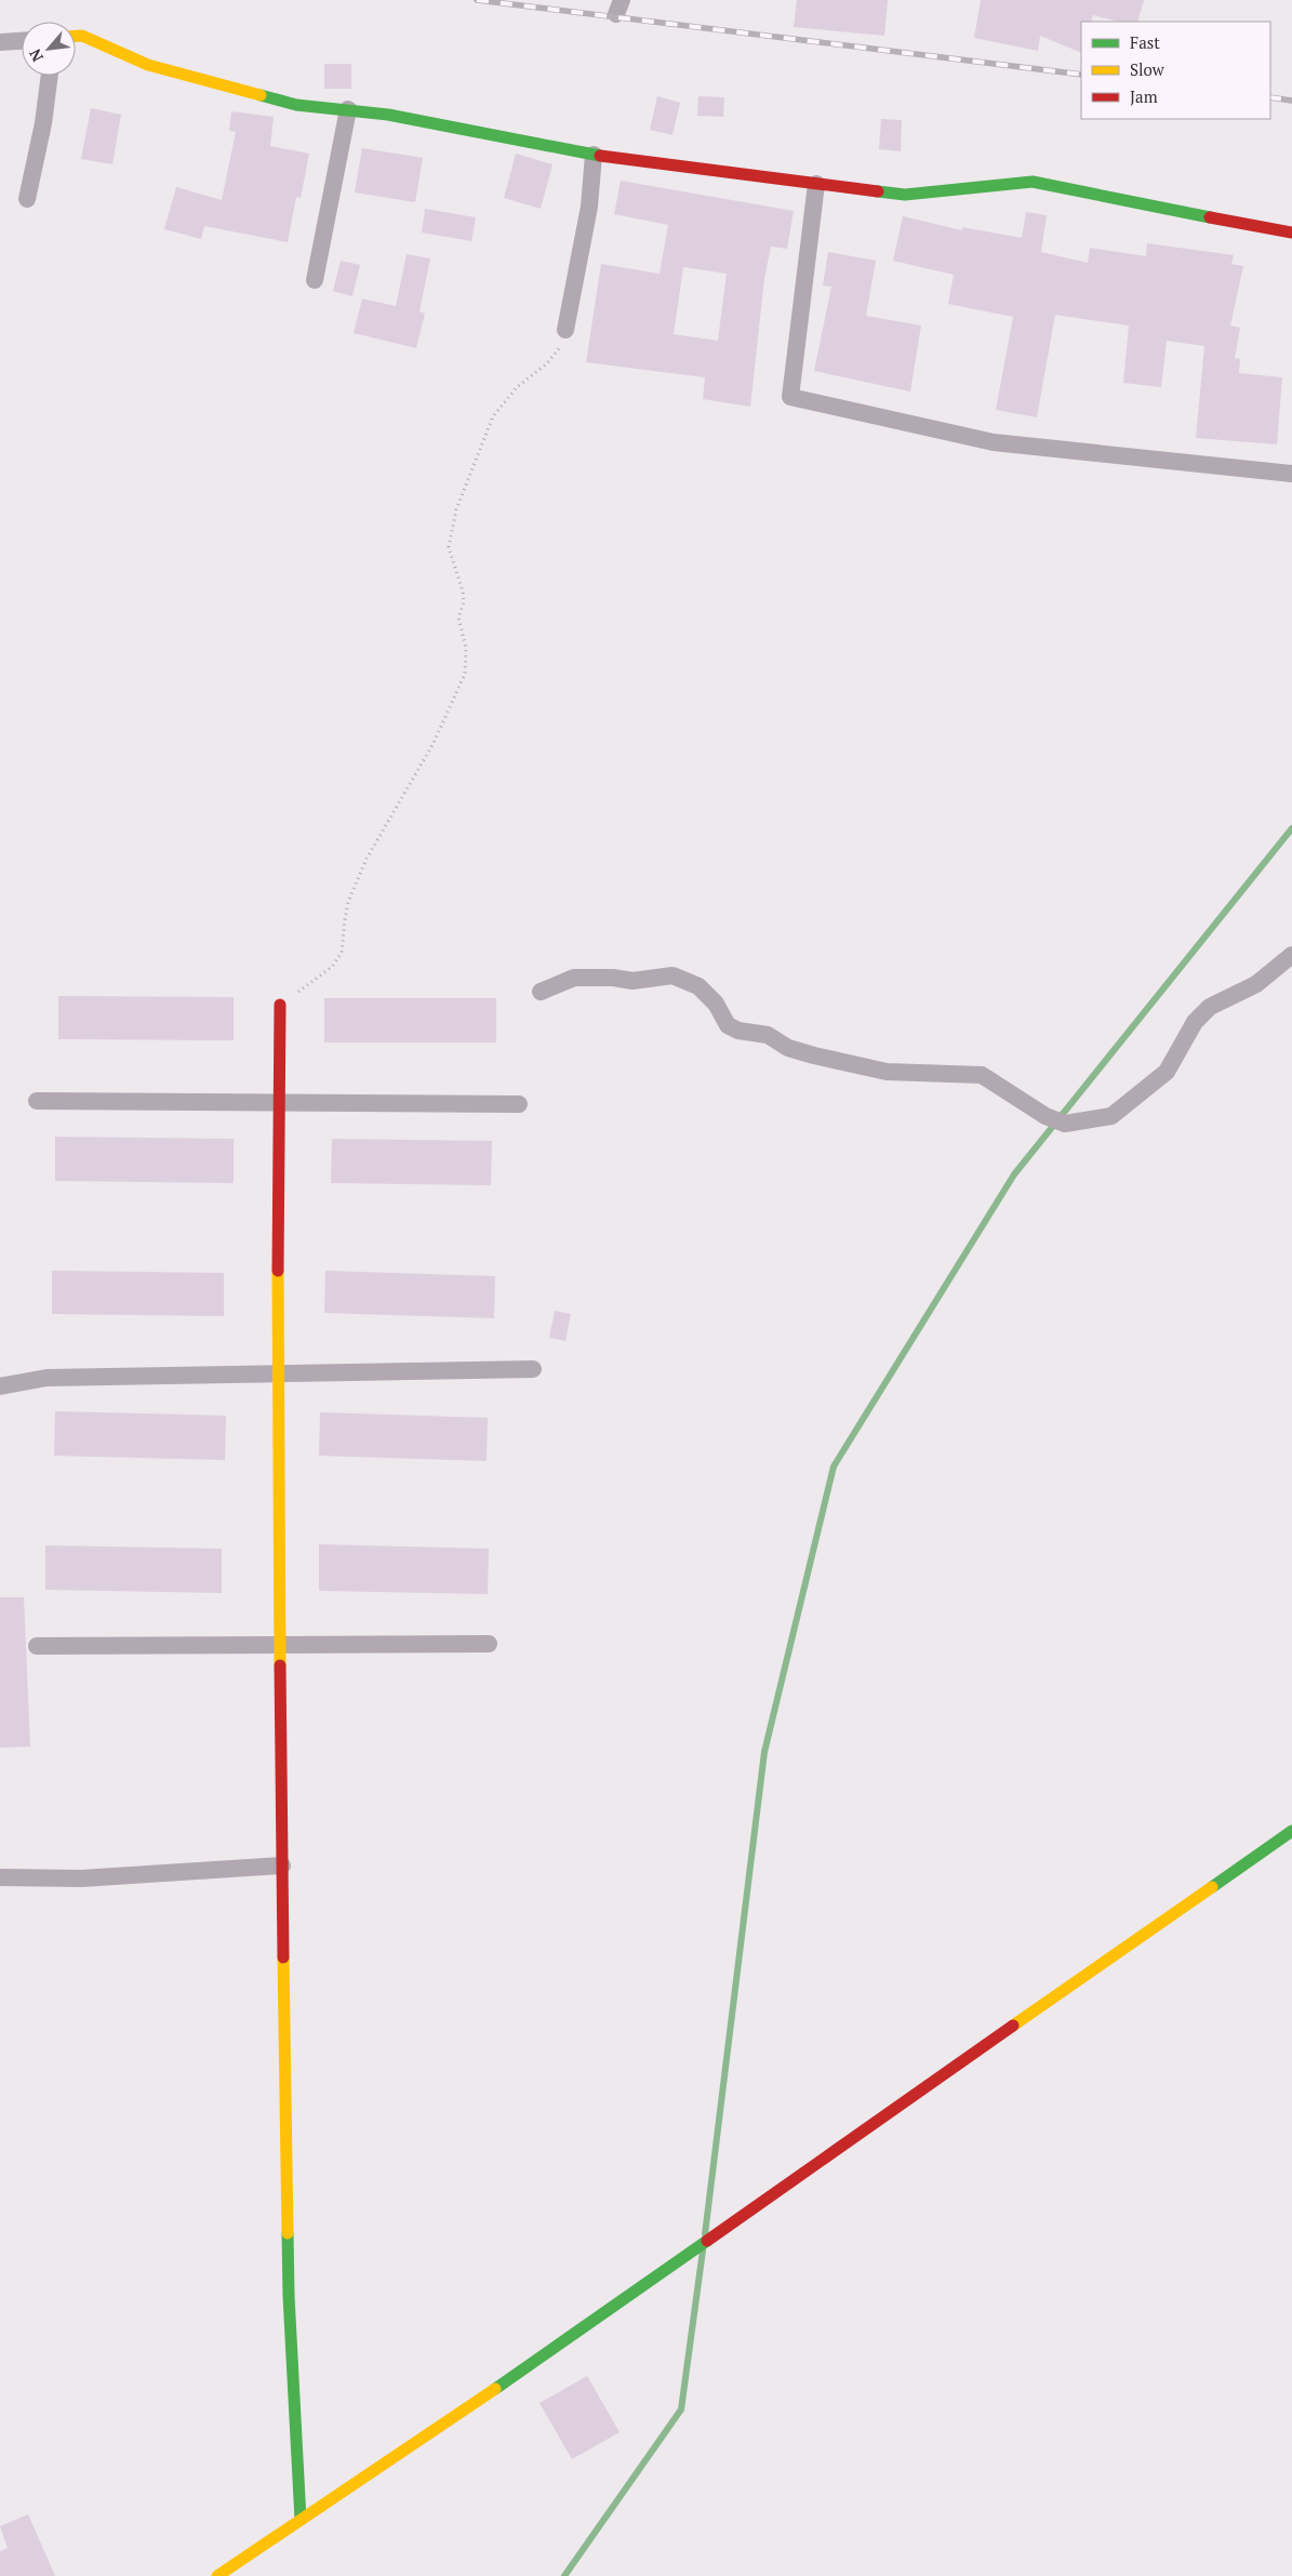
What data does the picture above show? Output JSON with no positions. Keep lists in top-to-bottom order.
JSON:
{
  "legend": ["Fast", "Slow", "Jam"],
  "north": "bottom left"
}
